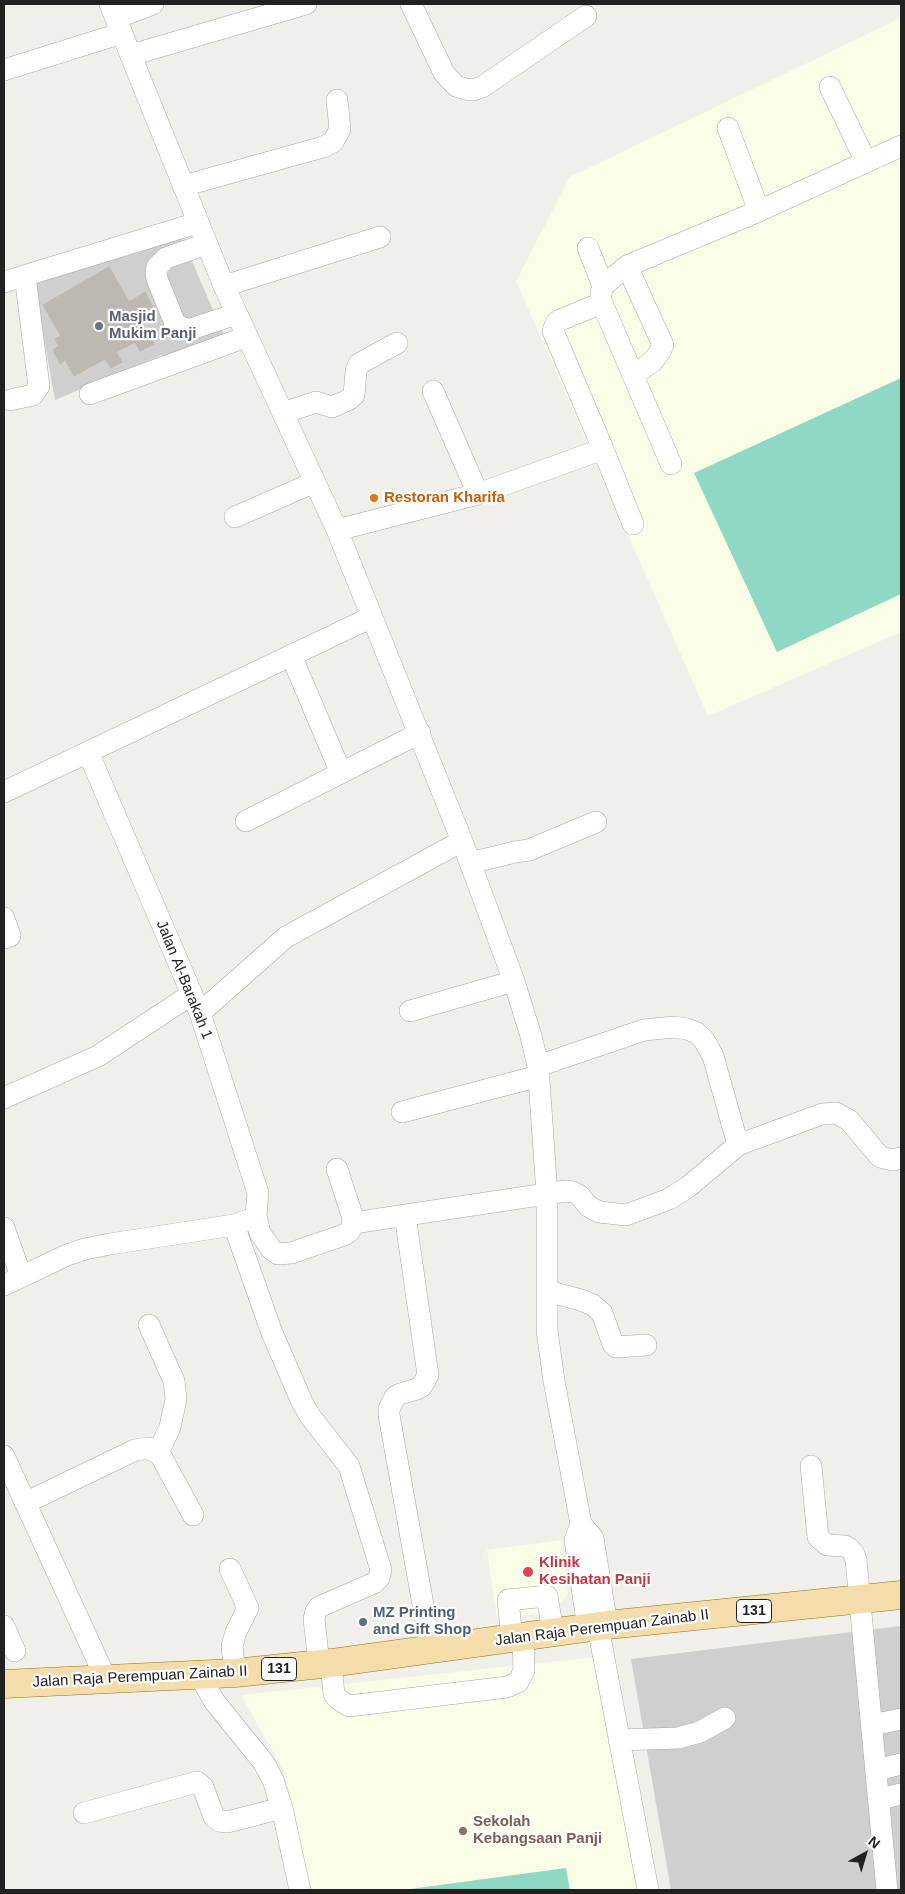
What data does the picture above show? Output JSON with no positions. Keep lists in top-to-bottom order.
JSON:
{
  "streets": {
    "main road": ["131", "Jalan Raja Perempuan Zainab II"],
    "street": ["Jalan Al-Barakah 1"]
  },
  "places": [
    "Masjid Mukim Panji",
    "Restoran Kharifa",
    "Klinik Kesihatan Panji",
    "MZ Printing and Gift Shop",
    "Sekolah Kebangsaan Panji"
  ],
  "north": "top right"
}
